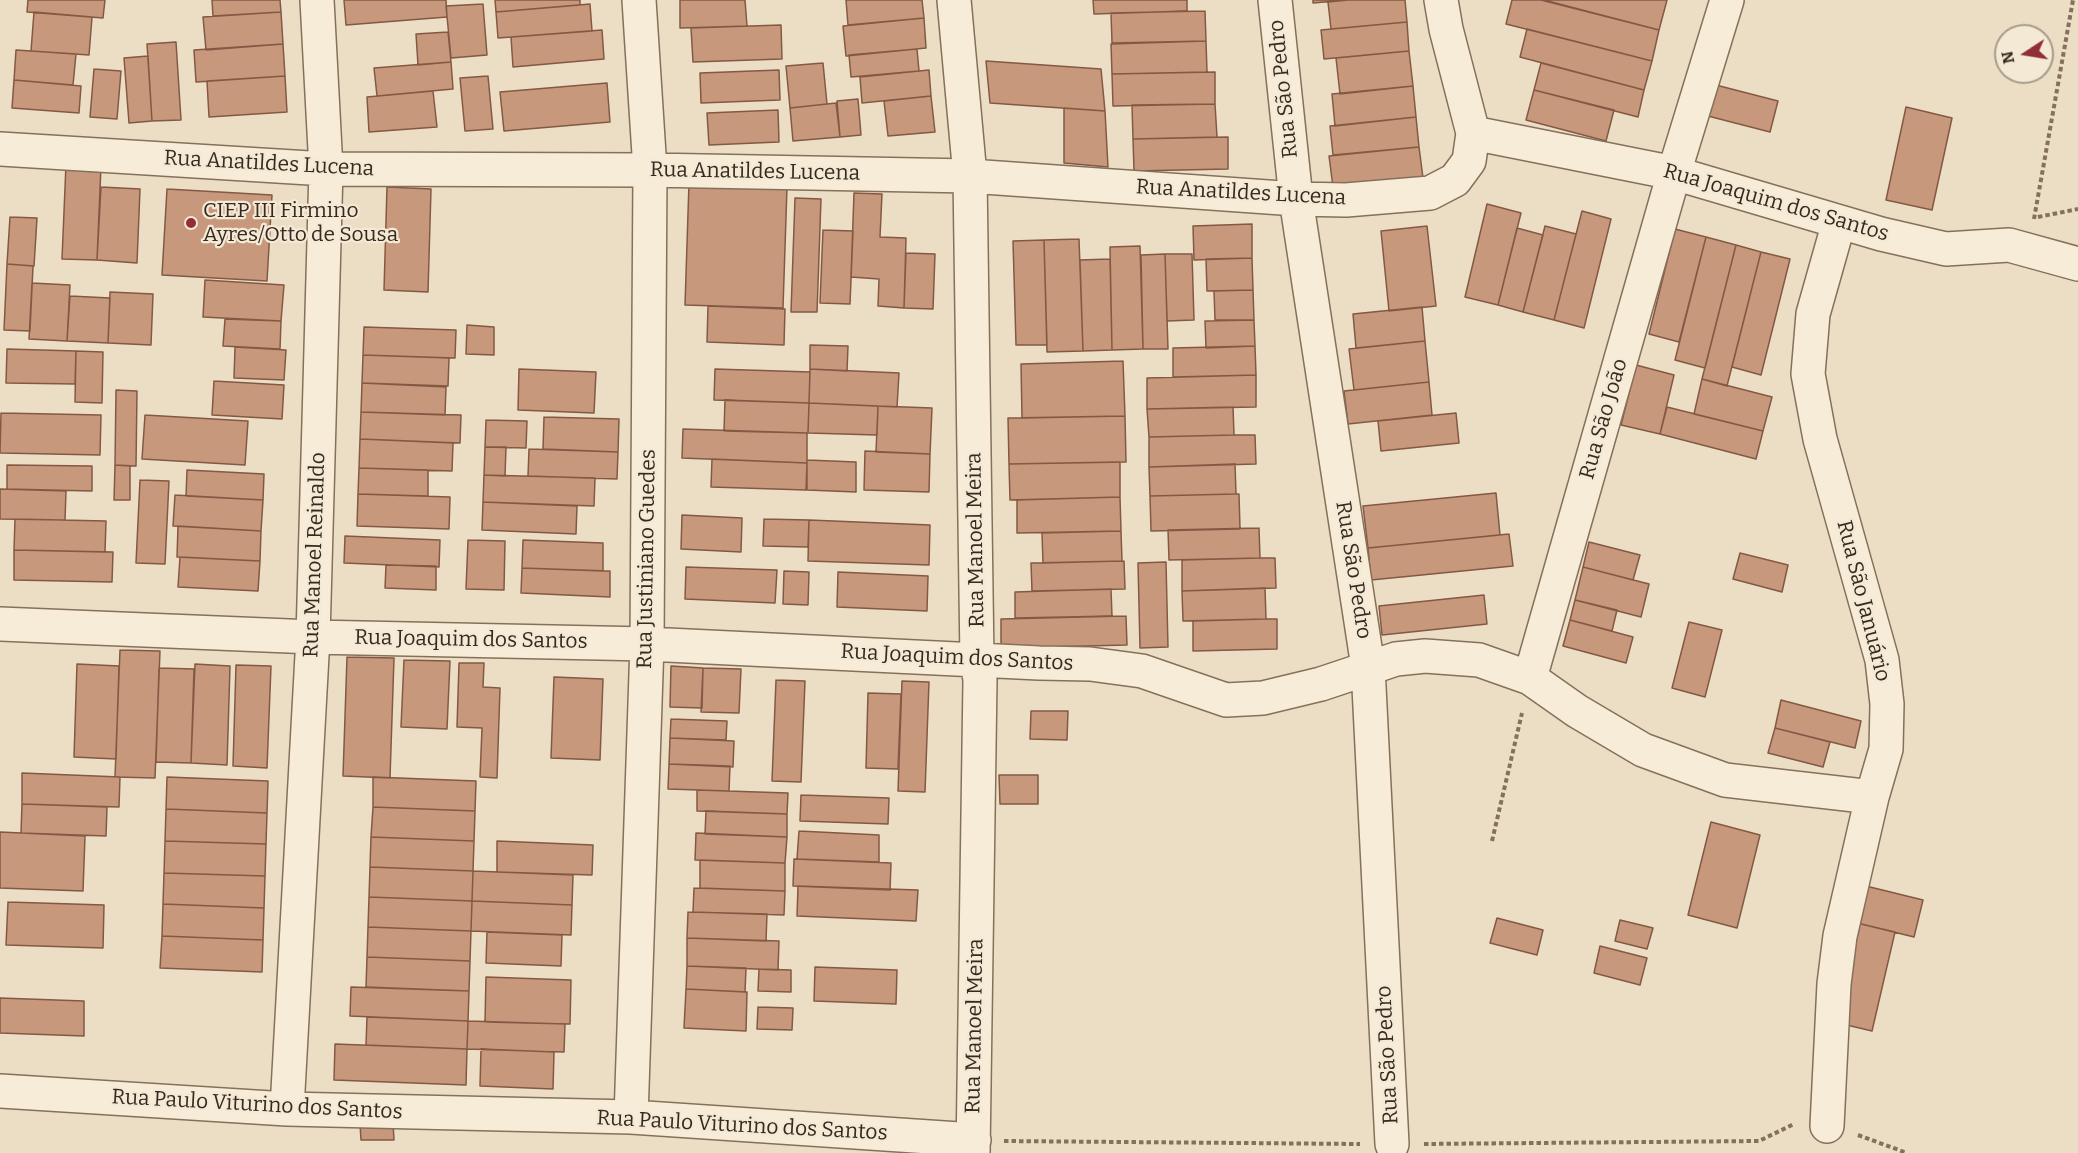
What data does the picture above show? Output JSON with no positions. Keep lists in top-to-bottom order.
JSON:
{
  "streets": {
    "street": [
      "Rua São Pedro",
      "Rua Anatildes Lucena",
      "Rua Joaquim dos Santos",
      "Rua São João",
      "Rua Manoel Meira",
      "Rua Manoel Reinaldo",
      "Rua Justiniano Guedes",
      "Rua São Januário",
      "Rua Paulo Viturino dos Santos"
    ]
  },
  "crossings": [
    ["Rua São Pedro", "Rua Anatildes Lucena"],
    ["Rua São Pedro", "Rua Joaquim dos Santos"],
    ["Rua Anatildes Lucena", "Rua Joaquim dos Santos"],
    ["Rua Anatildes Lucena", "Rua Manoel Meira"],
    ["Rua Anatildes Lucena", "Rua Manoel Reinaldo"],
    ["Rua Anatildes Lucena", "Rua Justiniano Guedes"],
    ["Rua Joaquim dos Santos", "Rua São João"],
    ["Rua Joaquim dos Santos", "Rua Manoel Meira"],
    ["Rua Joaquim dos Santos", "Rua Manoel Reinaldo"],
    ["Rua Joaquim dos Santos", "Rua Justiniano Guedes"],
    ["Rua Joaquim dos Santos", "Rua São Januário"],
    ["Rua Manoel Meira", "Rua Paulo Viturino dos Santos"],
    ["Rua Manoel Reinaldo", "Rua Paulo Viturino dos Santos"],
    ["Rua Justiniano Guedes", "Rua Paulo Viturino dos Santos"]
  ],
  "places": ["CIEP III Firmino Ayres/Otto de Sousa"],
  "north": "left"
}
